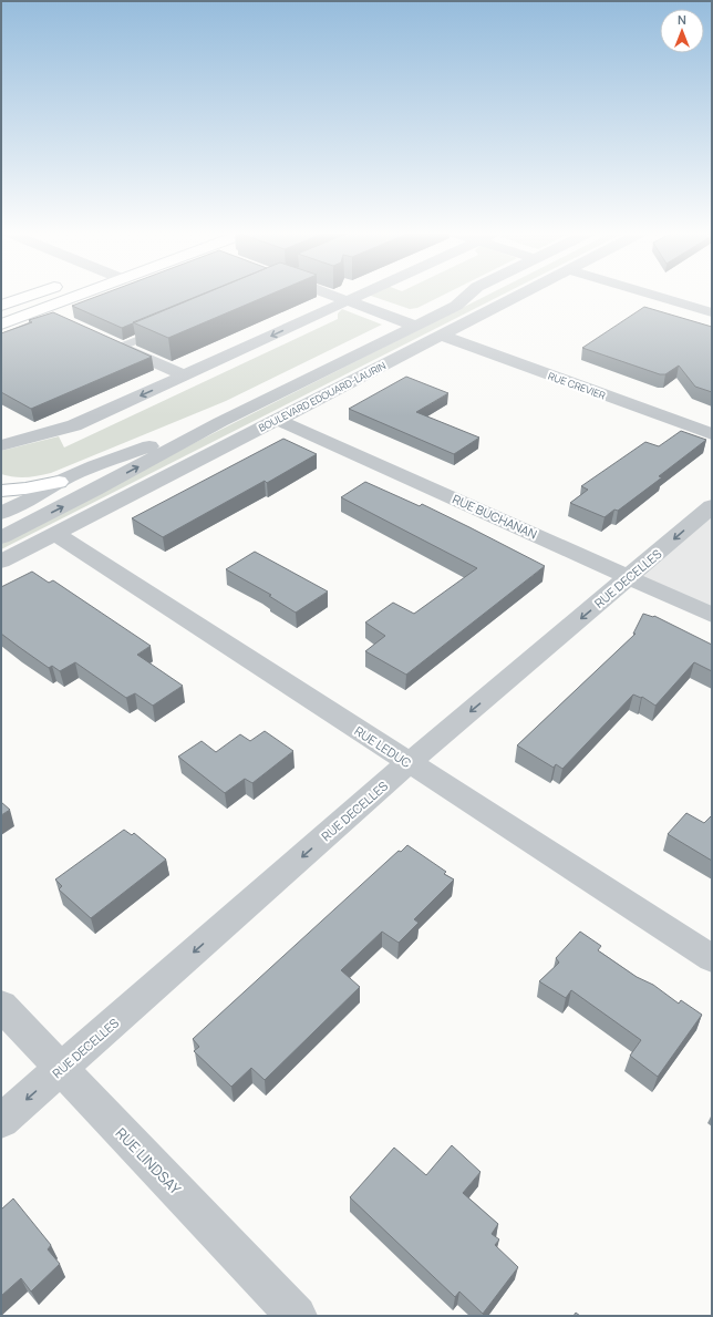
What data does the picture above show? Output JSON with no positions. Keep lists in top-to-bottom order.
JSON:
{
  "streets": {
    "street": [
      "RUE CREVIER",
      "BOULEVARD EDOUARD-LAURIN",
      "RUE BUCHANAN",
      "RUE DECELLES",
      "RUE LEDUC",
      "RUE LINDSAY"
    ]
  },
  "crossings": [
    ["RUE CREVIER", "BOULEVARD EDOUARD-LAURIN"],
    ["BOULEVARD EDOUARD-LAURIN", "RUE BUCHANAN"],
    ["BOULEVARD EDOUARD-LAURIN", "RUE LEDUC"],
    ["RUE BUCHANAN", "RUE DECELLES"],
    ["RUE DECELLES", "RUE LEDUC"],
    ["RUE DECELLES", "RUE LINDSAY"]
  ],
  "one_way": ["RUE DECELLES"],
  "north": "top"
}
